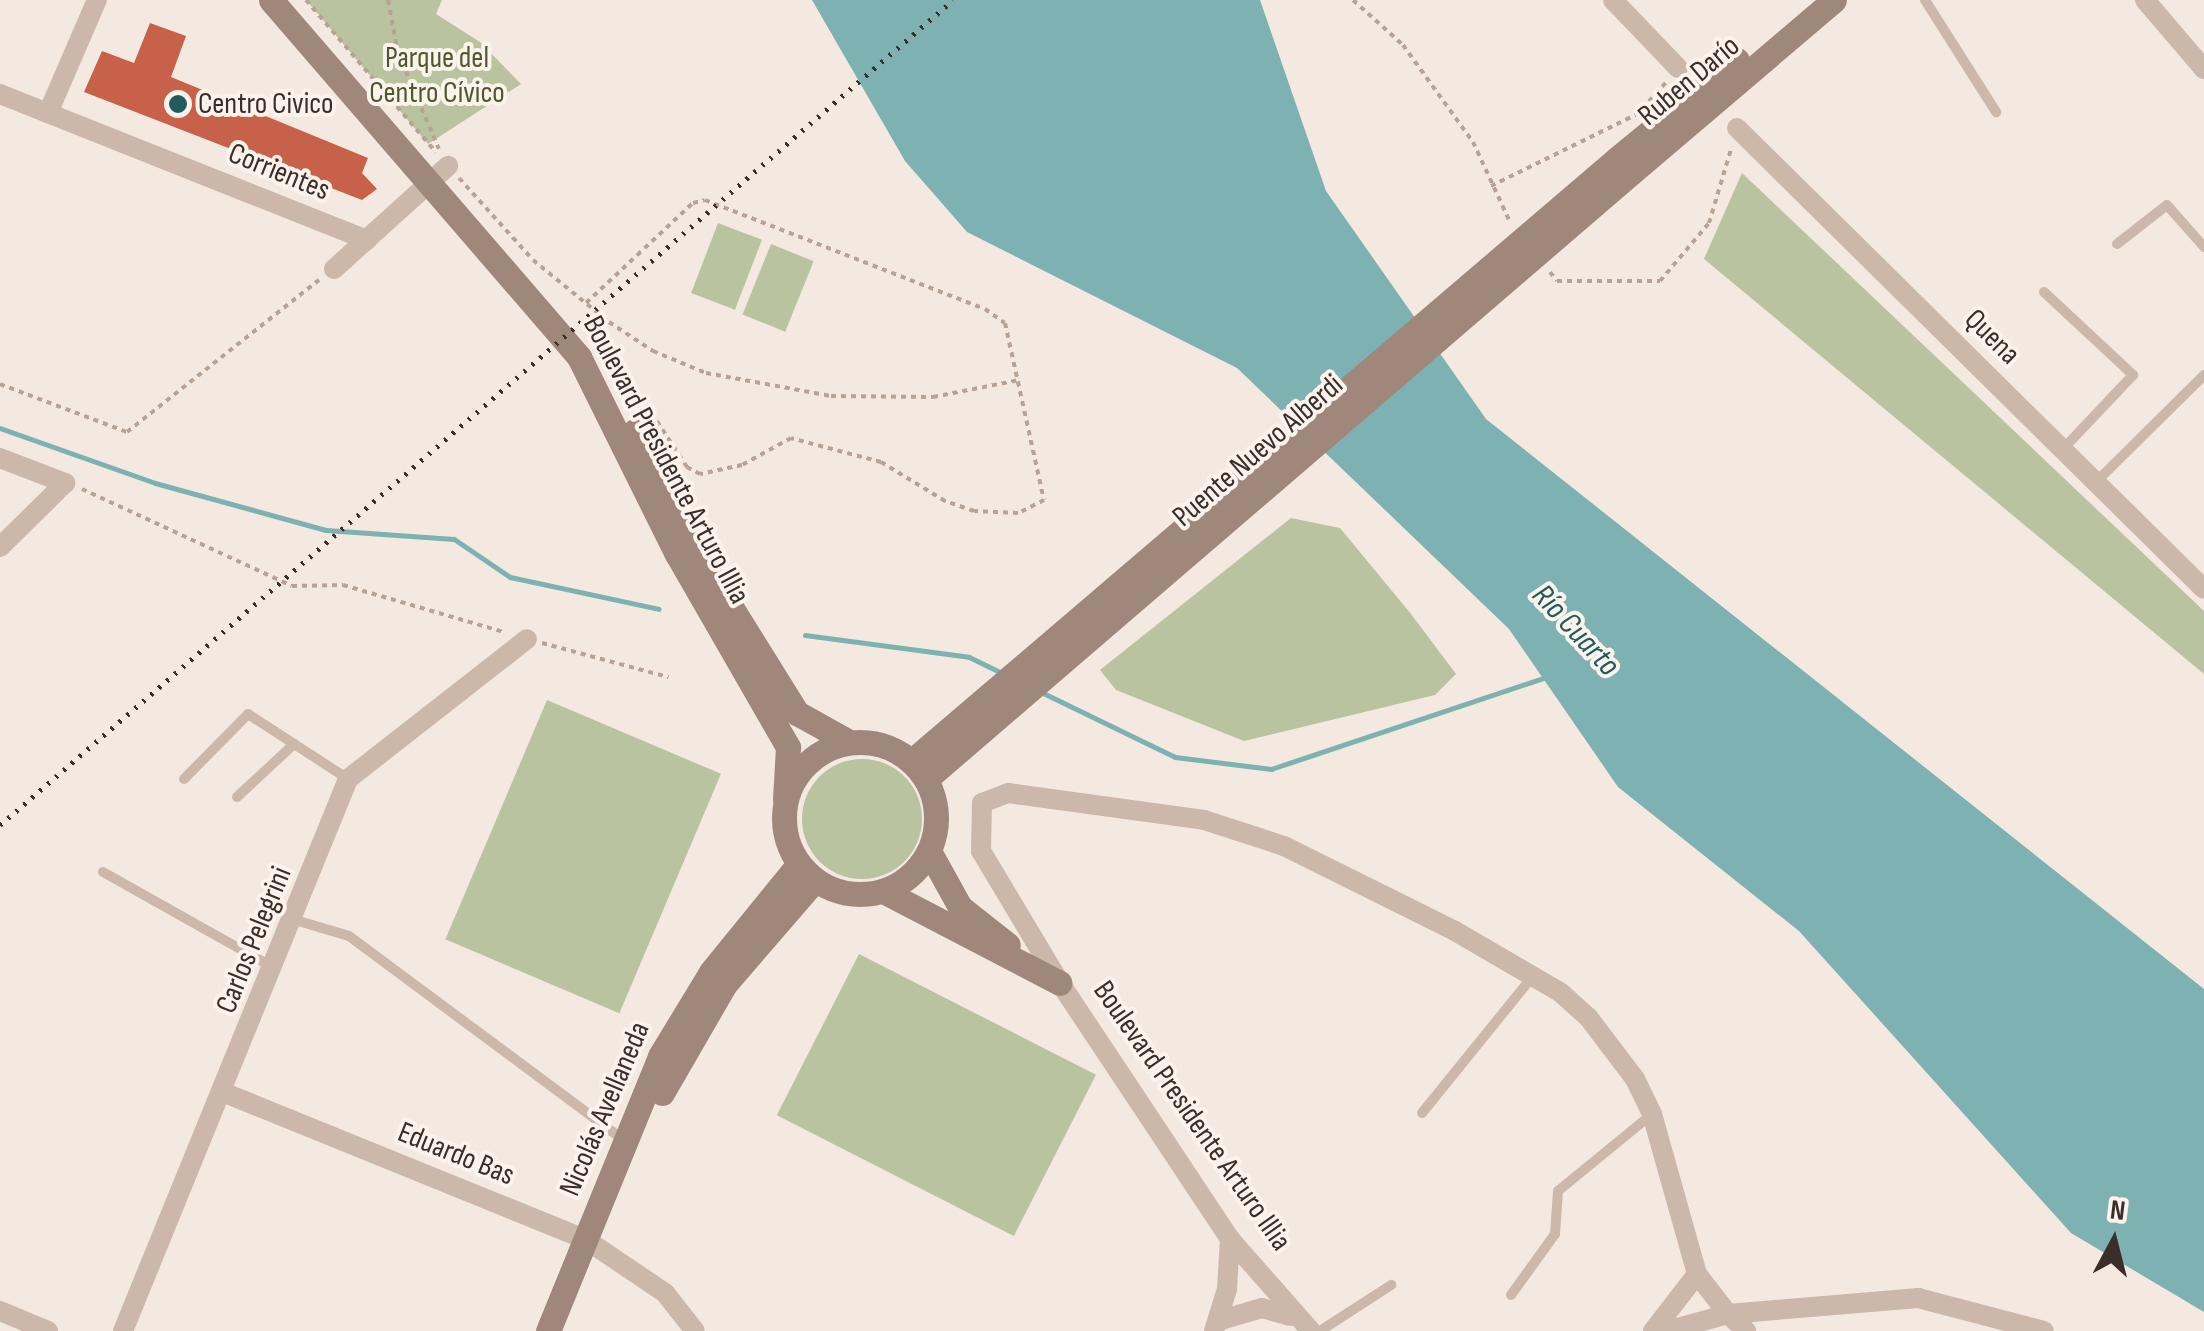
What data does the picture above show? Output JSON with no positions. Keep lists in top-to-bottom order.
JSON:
{
  "streets": {
    "main road": [
      "Ruben Darío",
      "Puente Nuevo Alberdi",
      "Boulevard Presidente Arturo Illia",
      "Nicolás Avellaneda"
    ],
    "street": [
      "Corrientes",
      "Quena",
      "Carlos Pelegrini",
      "Eduardo Bas"
    ]
  },
  "crossings": [
    ["Ruben Darío", "Puente Nuevo Alberdi"],
    ["Puente Nuevo Alberdi", "Boulevard Presidente Arturo Illia"],
    ["Puente Nuevo Alberdi", "Nicolás Avellaneda"],
    ["Boulevard Presidente Arturo Illia", "Nicolás Avellaneda"],
    ["Carlos Pelegrini", "Eduardo Bas"],
    ["Nicolás Avellaneda", "Eduardo Bas"]
  ],
  "water": ["Río Cuarto"],
  "parks": ["Parque del Centro Cívico"],
  "places": ["Centro Civico"],
  "north": "top"
}
